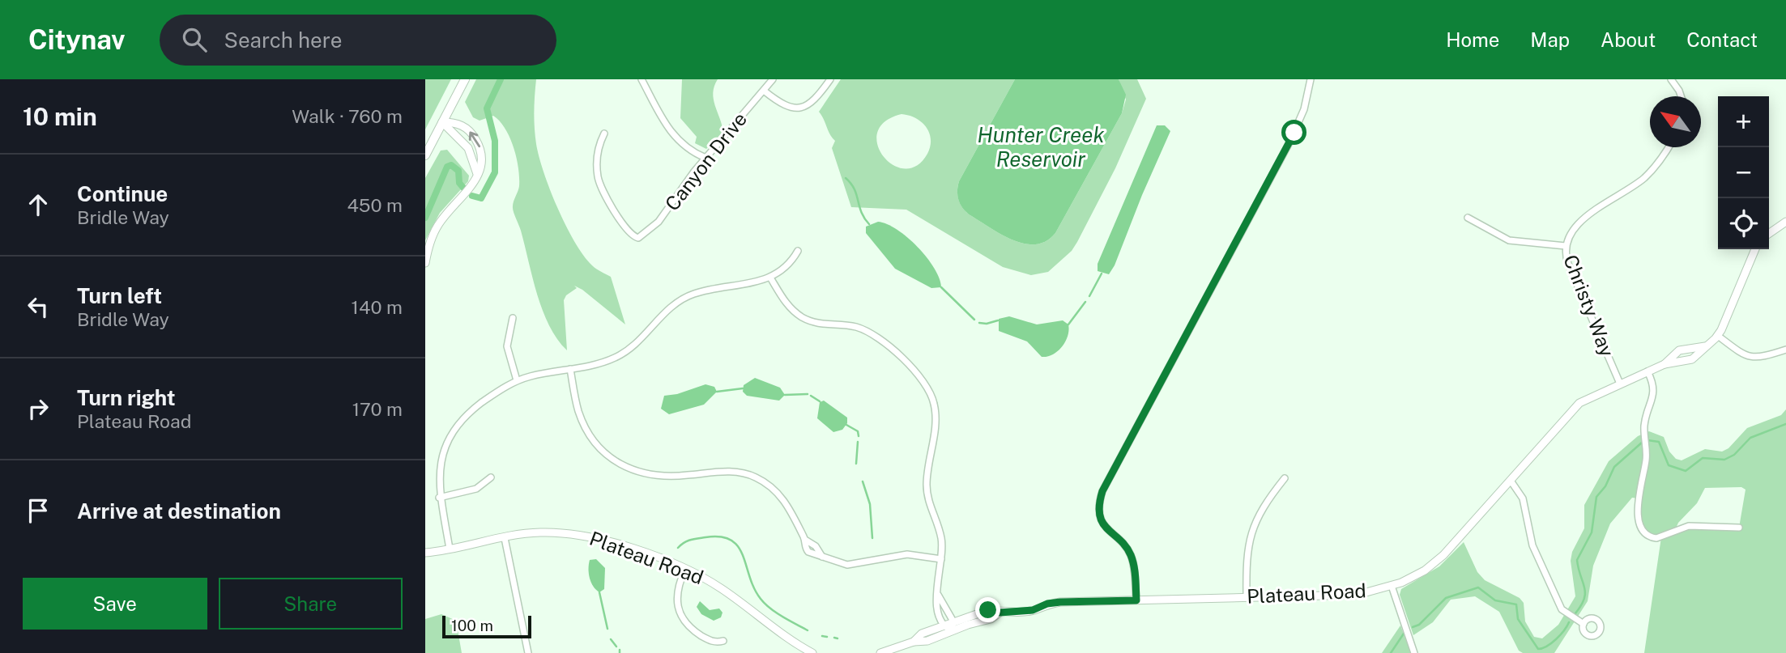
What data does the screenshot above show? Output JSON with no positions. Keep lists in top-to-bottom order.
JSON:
{
  "streets": {
    "street": ["Canyon Drive", "Christy Way", "Plateau Road"]
  },
  "crossings": [
    ["Christy Way", "Plateau Road"]
  ],
  "water": ["Hunter Creek Reservoir"],
  "scale_bar": "100 m",
  "north": "top left",
  "page": {
    "header": "Citynav",
    "search": "Search here",
    "nav": [
      "Home",
      "Map",
      "About",
      "Contact"
    ],
    "heading": ["10 min", "Walk · 760 m"],
    "map_buttons": ["+", "−"],
    "list": [
      ["Continue", "Bridle Way", "450 m"],
      ["Turn left", "Bridle Way", "140 m"],
      ["Turn right", "Plateau Road", "170 m"],
      "Arrive at destination"
    ],
    "buttons": ["Save", "Share"],
    "scale": "100 m"
  }
}
